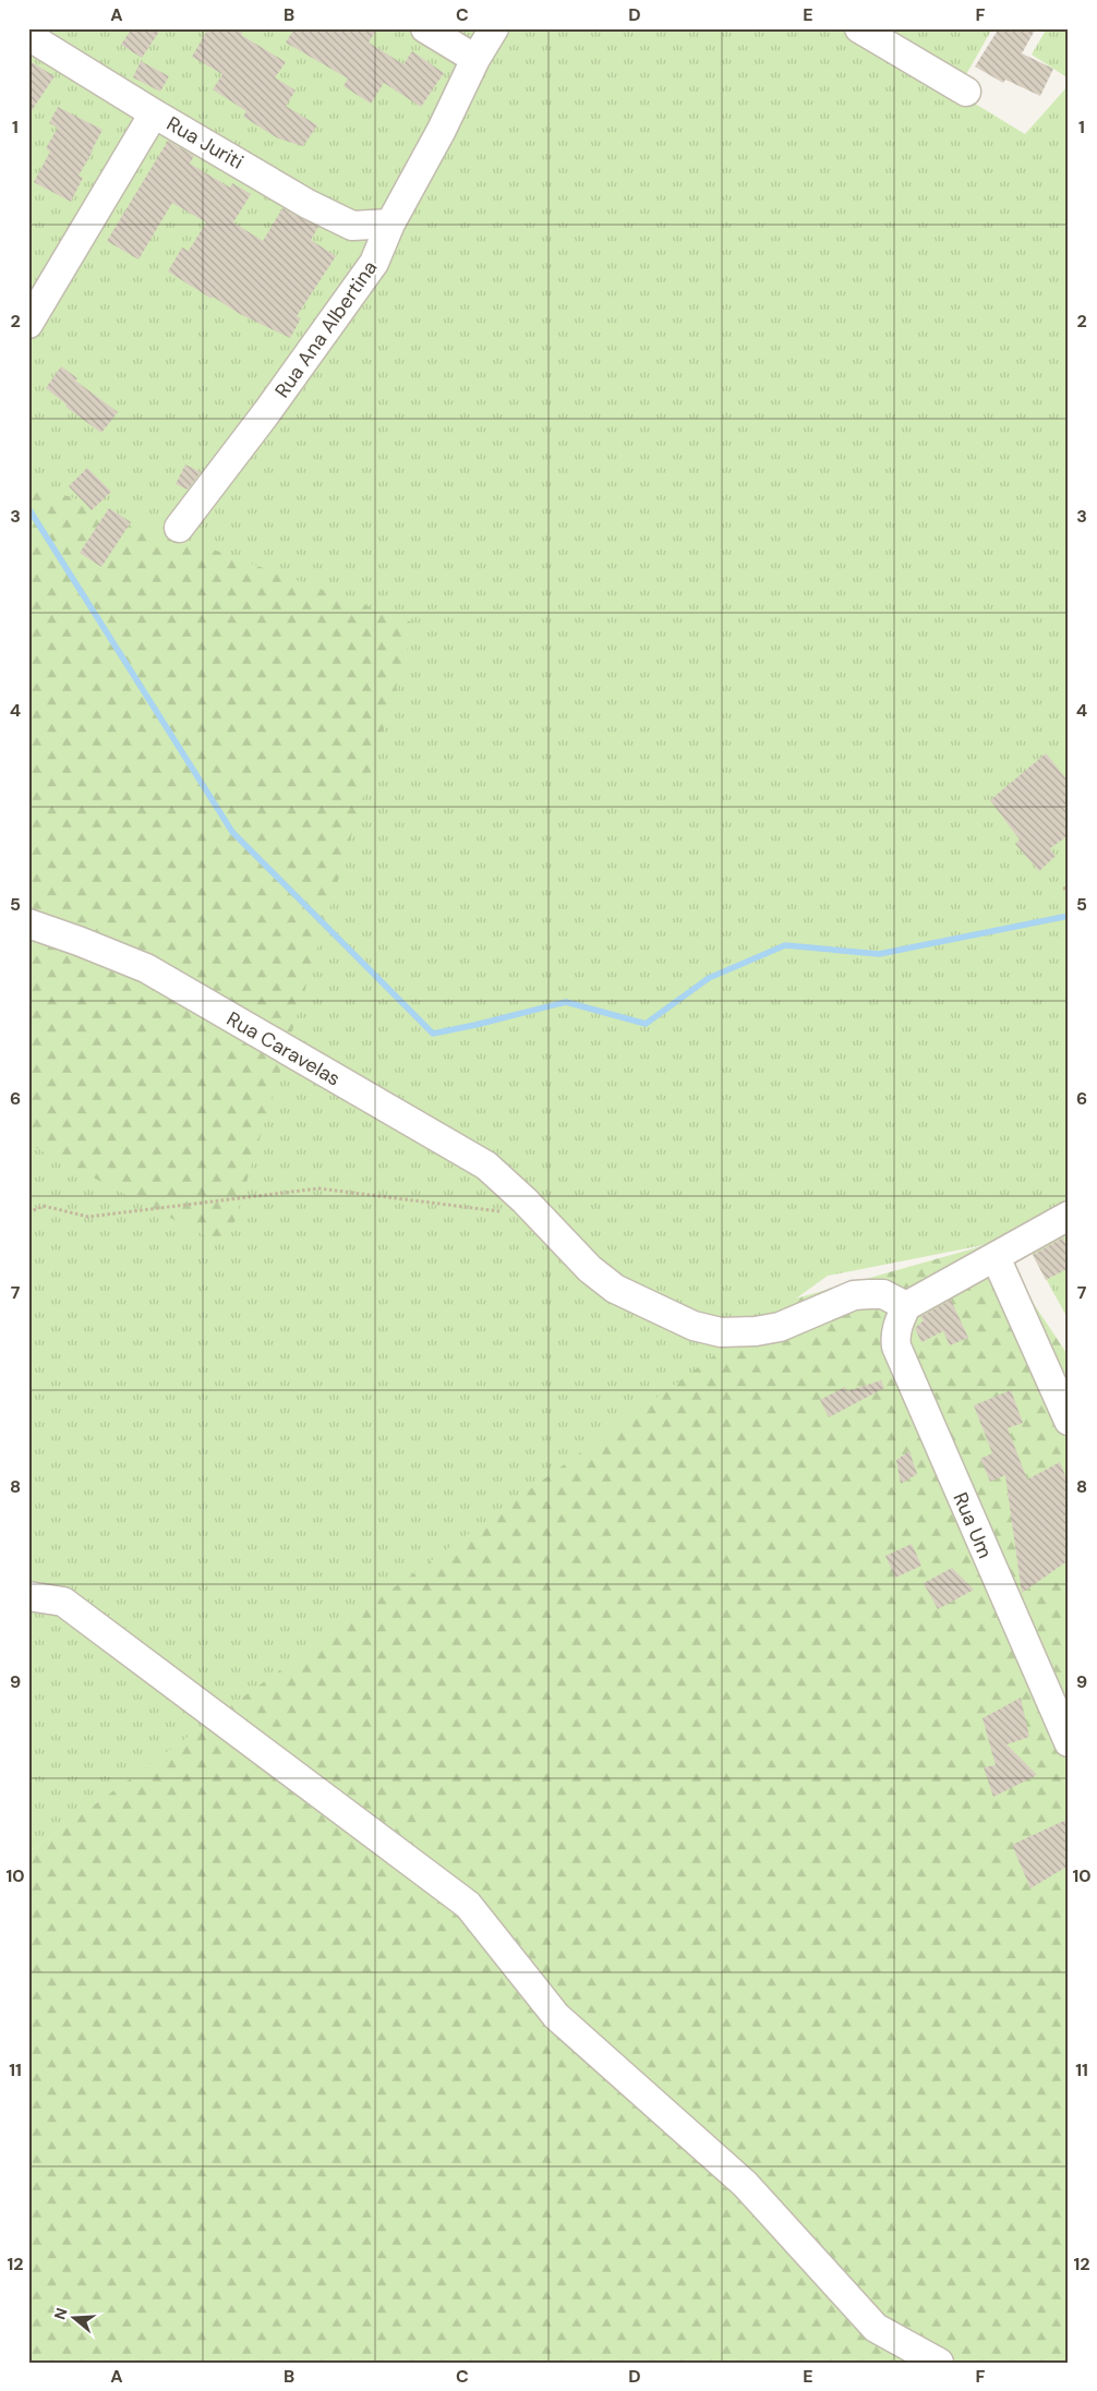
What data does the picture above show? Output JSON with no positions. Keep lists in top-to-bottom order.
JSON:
{
  "streets": {
    "street": [
      "Rua Juriti",
      "Rua Ana Albertina",
      "Rua Caravelas",
      "Rua Um"
    ]
  },
  "crossings": [
    ["Rua Juriti", "Rua Ana Albertina"],
    ["Rua Caravelas", "Rua Um"]
  ],
  "north": "left",
  "grid": {
    "columns": [
      "A",
      "B",
      "C",
      "D",
      "E",
      "F"
    ],
    "rows": [
      "1",
      "2",
      "3",
      "4",
      "5",
      "6",
      "7",
      "8",
      "9",
      "10",
      "11",
      "12"
    ]
  }
}
